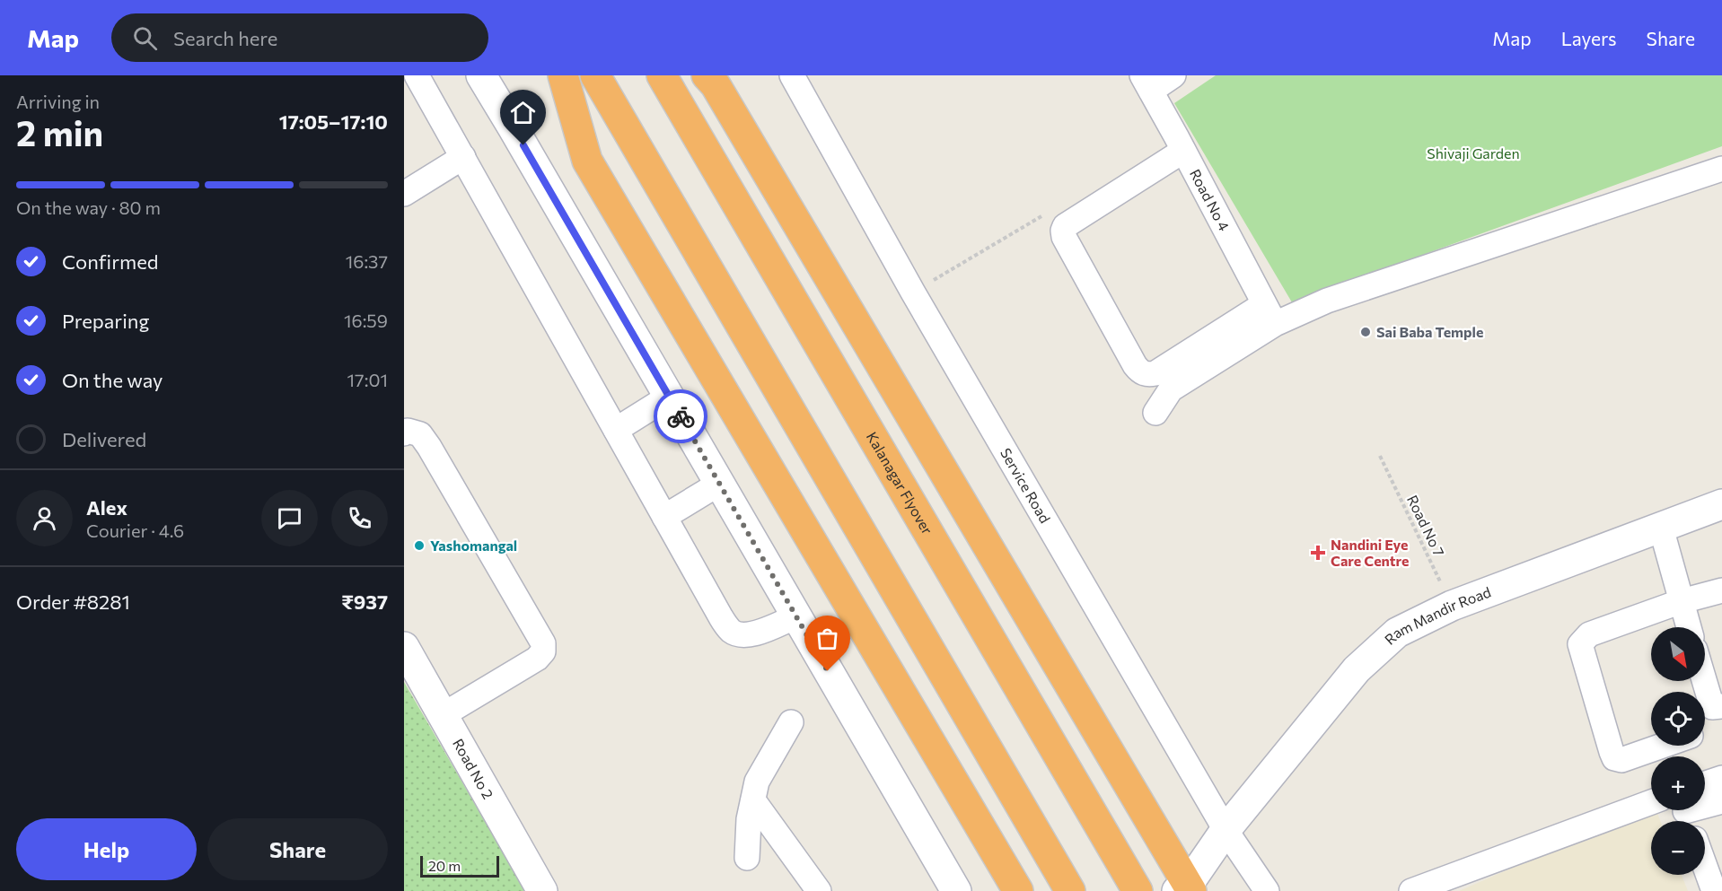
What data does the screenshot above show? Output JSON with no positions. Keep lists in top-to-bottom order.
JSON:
{
  "streets": {
    "highway": ["Kalanagar Flyover"],
    "street": [
      "Road No 4",
      "Service Road",
      "Ram Mandir Road",
      "Road No 2"
    ],
    "path": ["Road No 7"]
  },
  "crossings": [
    ["Service Road", "Ram Mandir Road"],
    ["Road No 7", "Ram Mandir Road"]
  ],
  "parks": ["Shivaji Garden"],
  "places": {
    "other": ["Sai Baba Temple", "Yashomangal"],
    "health": ["Nandini Eye Care Centre"]
  },
  "scale_bar": "20 m",
  "north": "bottom right",
  "page": {
    "header": "Map",
    "search": "Search here",
    "nav": ["Map", "Layers", "Share"],
    "heading": ["2 min", "Arriving in", "17:05–17:10"],
    "panel": [
      "Alex",
      "Courier · 4.6",
      "Order #8281",
      "₹937"
    ],
    "bar": "On the way · 80 m",
    "list": [
      ["Confirmed", "16:37"],
      ["Preparing", "16:59"],
      ["On the way", "17:01"],
      "Delivered"
    ],
    "map_buttons": ["+", "−"],
    "buttons": ["Help", "Share"],
    "scale": "20 m"
  }
}
